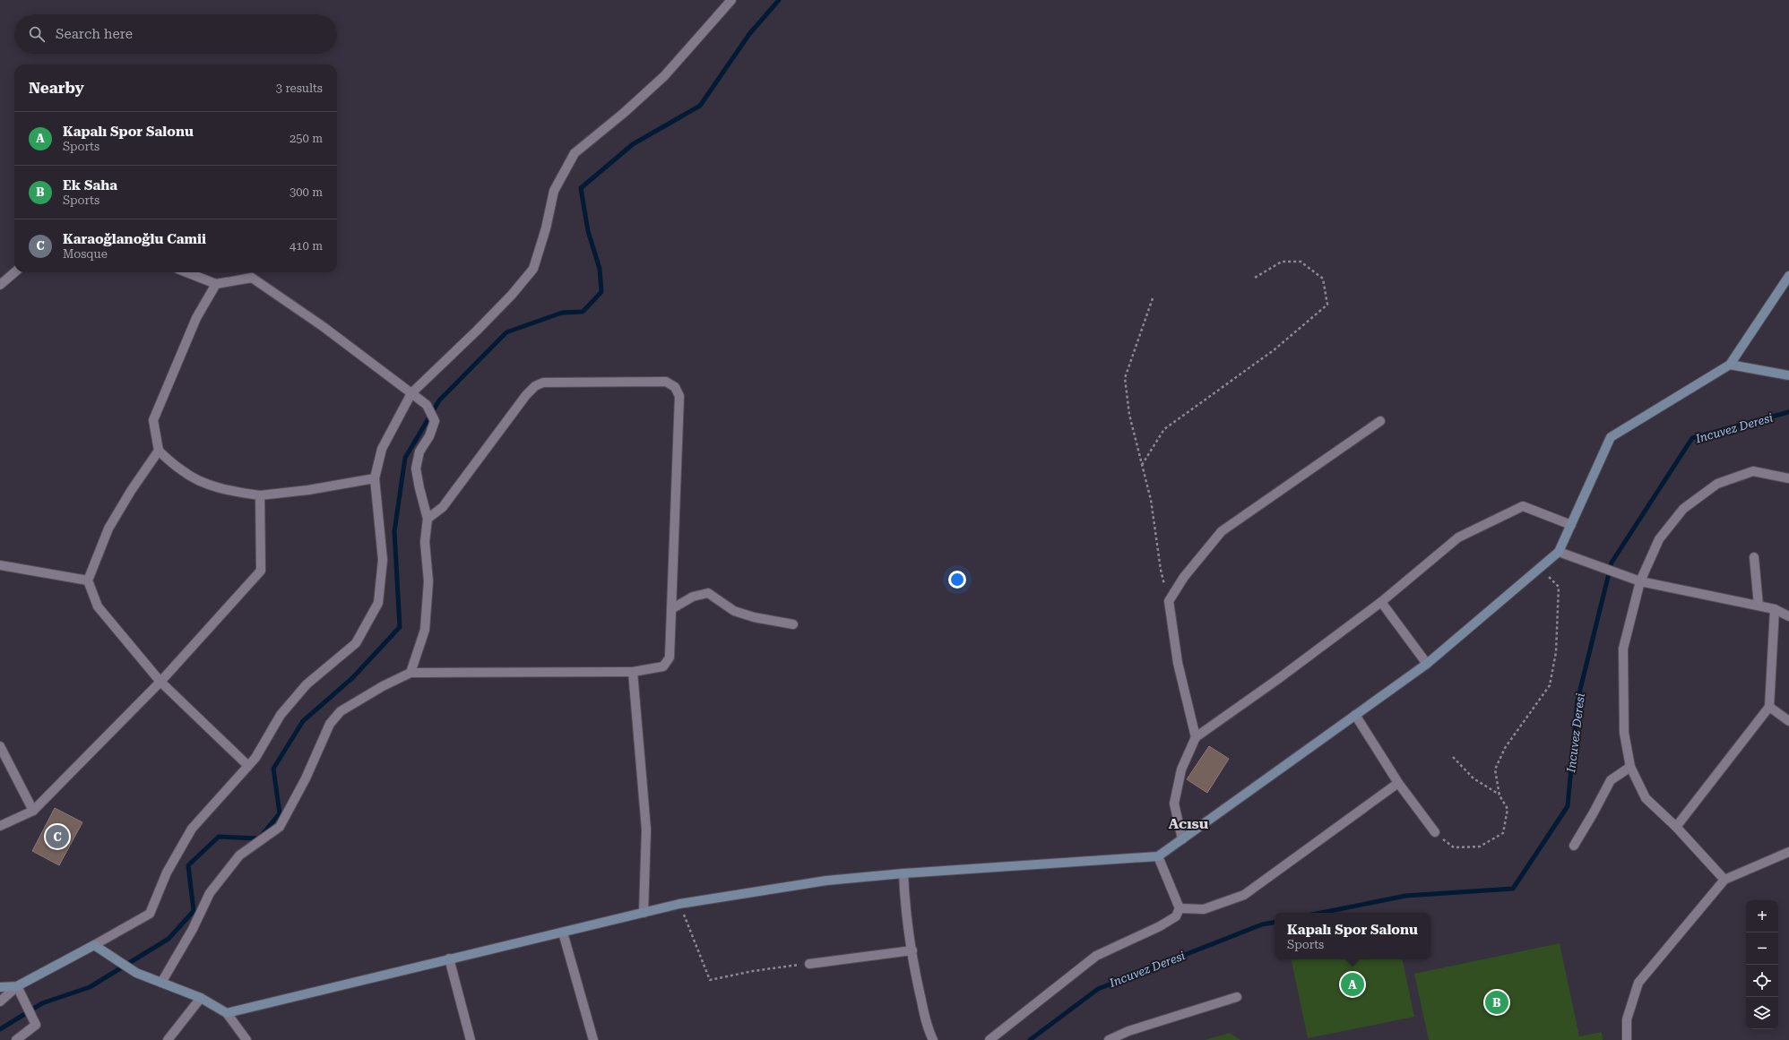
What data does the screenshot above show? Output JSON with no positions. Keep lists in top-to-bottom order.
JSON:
{
  "districts": ["Acısu"],
  "water": ["Incuvez Deresi"],
  "page": {
    "search": "Search here",
    "heading": ["Nearby", "3 results"],
    "list": [
      {
        "mark": "A",
        "name": "Kapalı Spor Salonu",
        "note": "Sports",
        "value": "250 m"
      },
      {
        "mark": "B",
        "name": "Ek Saha",
        "note": "Sports",
        "value": "300 m"
      },
      {
        "mark": "C",
        "name": "Karaoğlanoğlu Camii",
        "note": "Mosque",
        "value": "410 m"
      }
    ],
    "pins": ["C", "A", "B"],
    "map_buttons": ["+", "−"],
    "popup": ["Kapalı Spor Salonu", "Sports"]
  }
}
